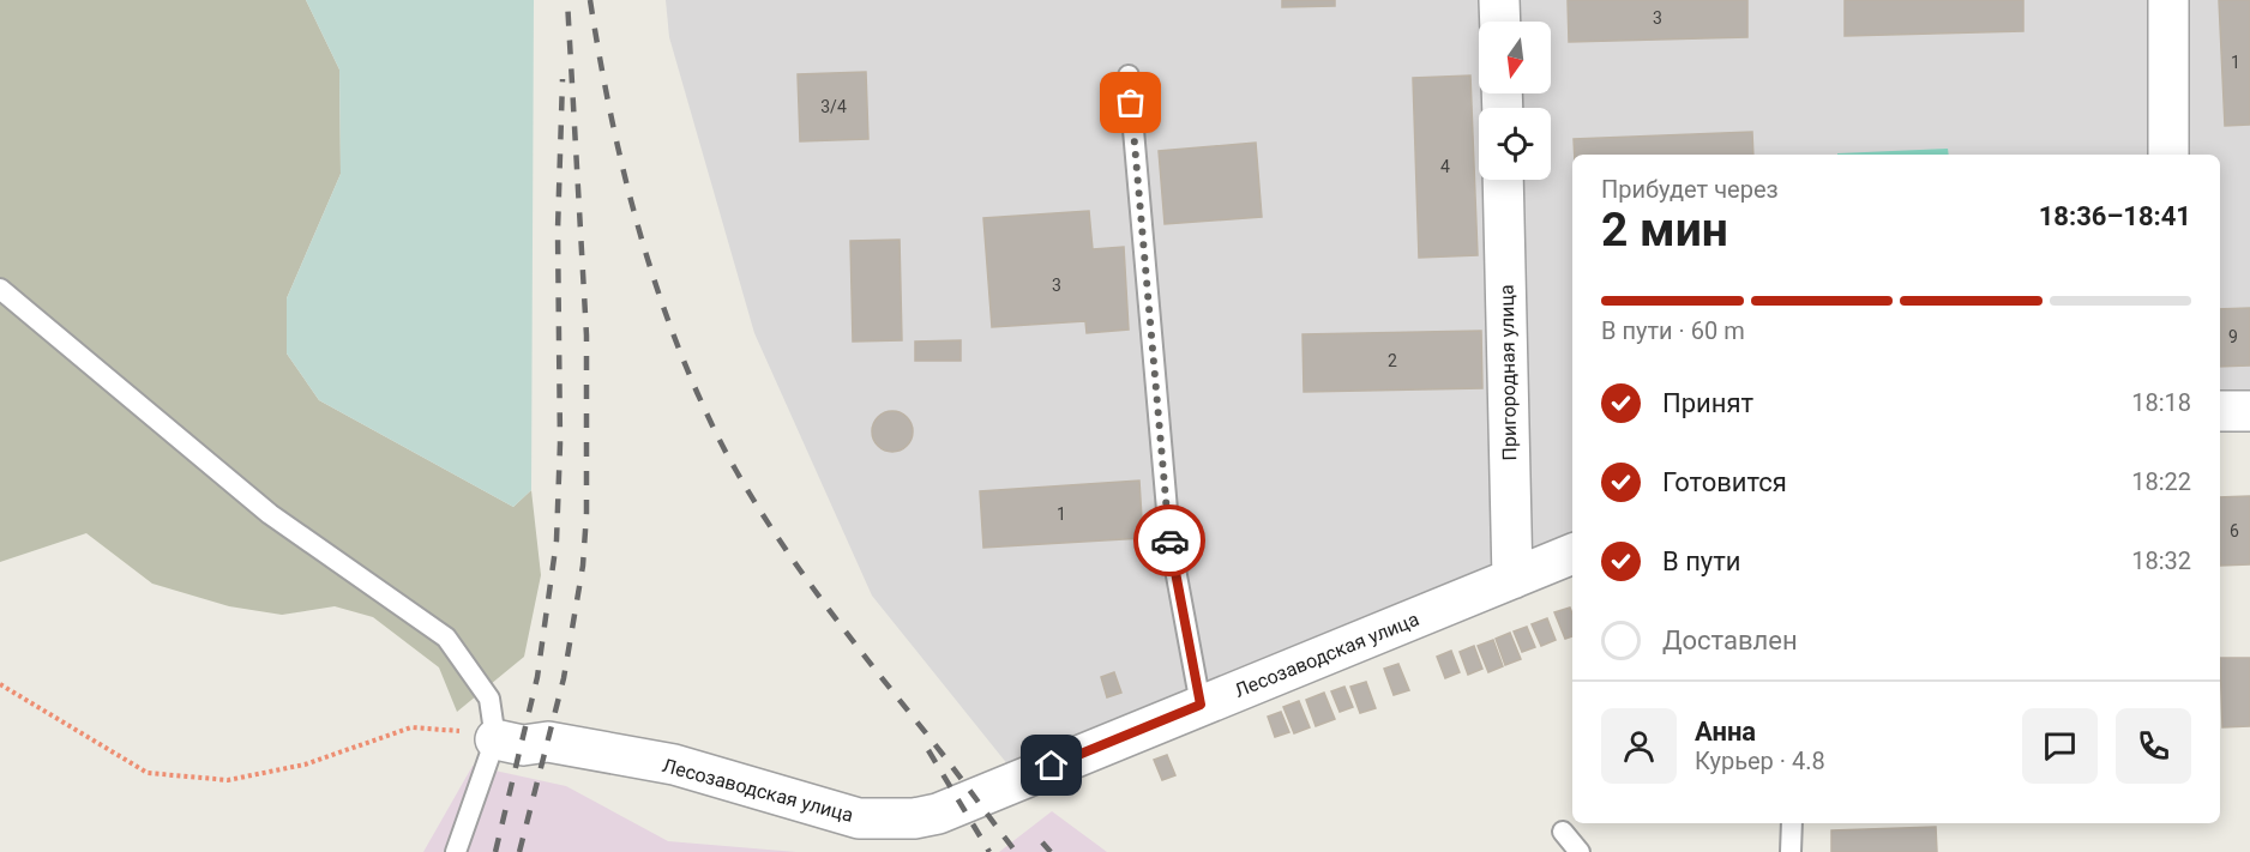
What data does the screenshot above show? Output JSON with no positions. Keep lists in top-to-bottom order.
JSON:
{
  "streets": {
    "street": ["Пригородная улица", "Лесозаводская улица"]
  },
  "crossings": [
    ["Пригородная улица", "Лесозаводская улица"]
  ],
  "house_numbers": [
    "3",
    "1",
    "3/4",
    "4",
    "3",
    "9",
    "2",
    "1",
    "6"
  ],
  "north": "bottom",
  "page": {
    "heading": ["2 мин", "Прибудет через", "18:36–18:41"],
    "panel": ["Анна", "Курьер · 4.8"],
    "bar": "В пути · 60 m",
    "list": [
      ["Принят", "18:18"],
      ["Готовится", "18:22"],
      ["В пути", "18:32"],
      "Доставлен"
    ]
  }
}
